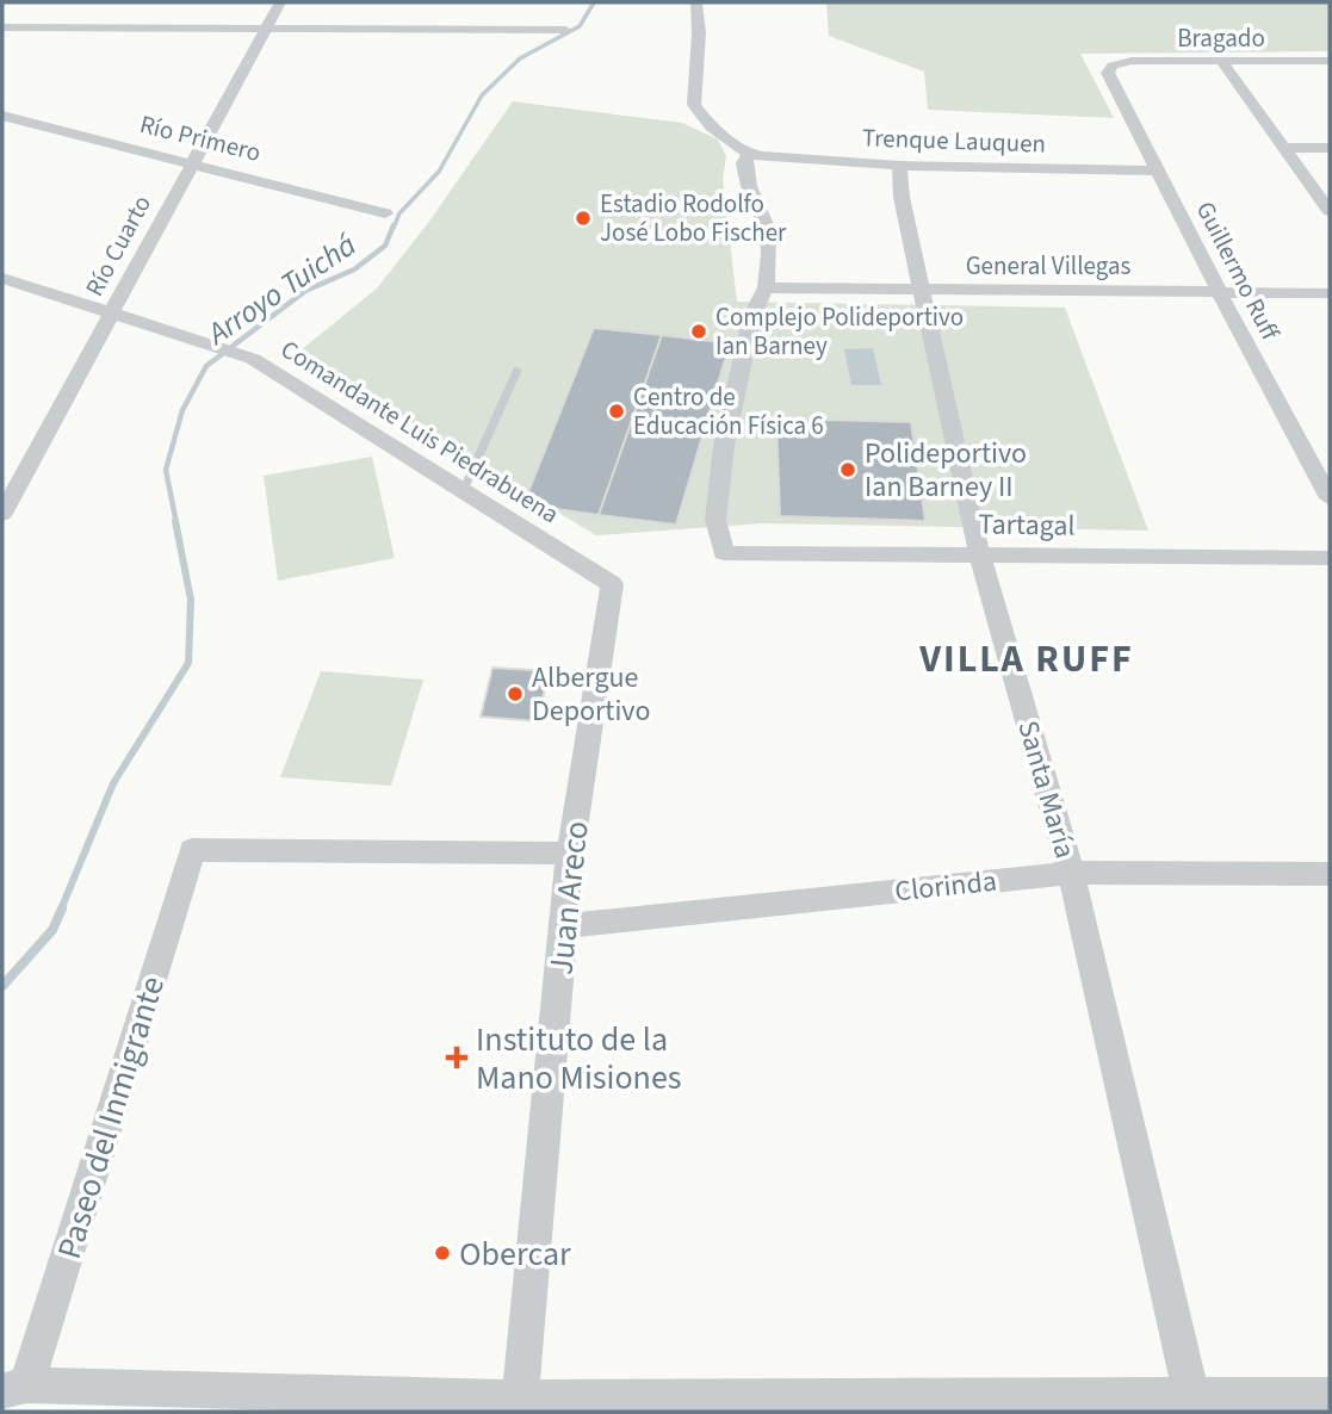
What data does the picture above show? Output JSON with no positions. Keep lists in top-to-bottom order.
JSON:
{
  "streets": {
    "street": [
      "Bragado",
      "Río Primero",
      "Trenque Lauquen",
      "Río Cuarto",
      "General Villegas",
      "Guillermo Ruff",
      "Comandante Luis Piedrabuena",
      "Tartagal",
      "Santa María",
      "Clorinda",
      "Juan Areco",
      "Paseo del Inmigrante"
    ]
  },
  "crossings": [
    ["Bragado", "Guillermo Ruff"],
    ["Río Primero", "Río Cuarto"],
    ["Trenque Lauquen", "Guillermo Ruff"],
    ["Trenque Lauquen", "Santa María"],
    ["Río Cuarto", "Comandante Luis Piedrabuena"],
    ["General Villegas", "Guillermo Ruff"],
    ["General Villegas", "Tartagal"],
    ["General Villegas", "Santa María"],
    ["Comandante Luis Piedrabuena", "Juan Areco"],
    ["Tartagal", "Santa María"],
    ["Santa María", "Clorinda"],
    ["Clorinda", "Juan Areco"],
    ["Juan Areco", "Paseo del Inmigrante"]
  ],
  "districts": ["VILLA RUFF"],
  "water": ["Arroyo Tuichá"],
  "places": {
    "other": [
      "Estadio Rodolfo José Lobo Fischer",
      "Complejo Polideportivo Ian Barney",
      "Centro de Educación Física 6",
      "Polideportivo Ian Barney II",
      "Albergue Deportivo",
      "Obercar"
    ],
    "health": ["Instituto de la Mano Misiones"]
  }
}
